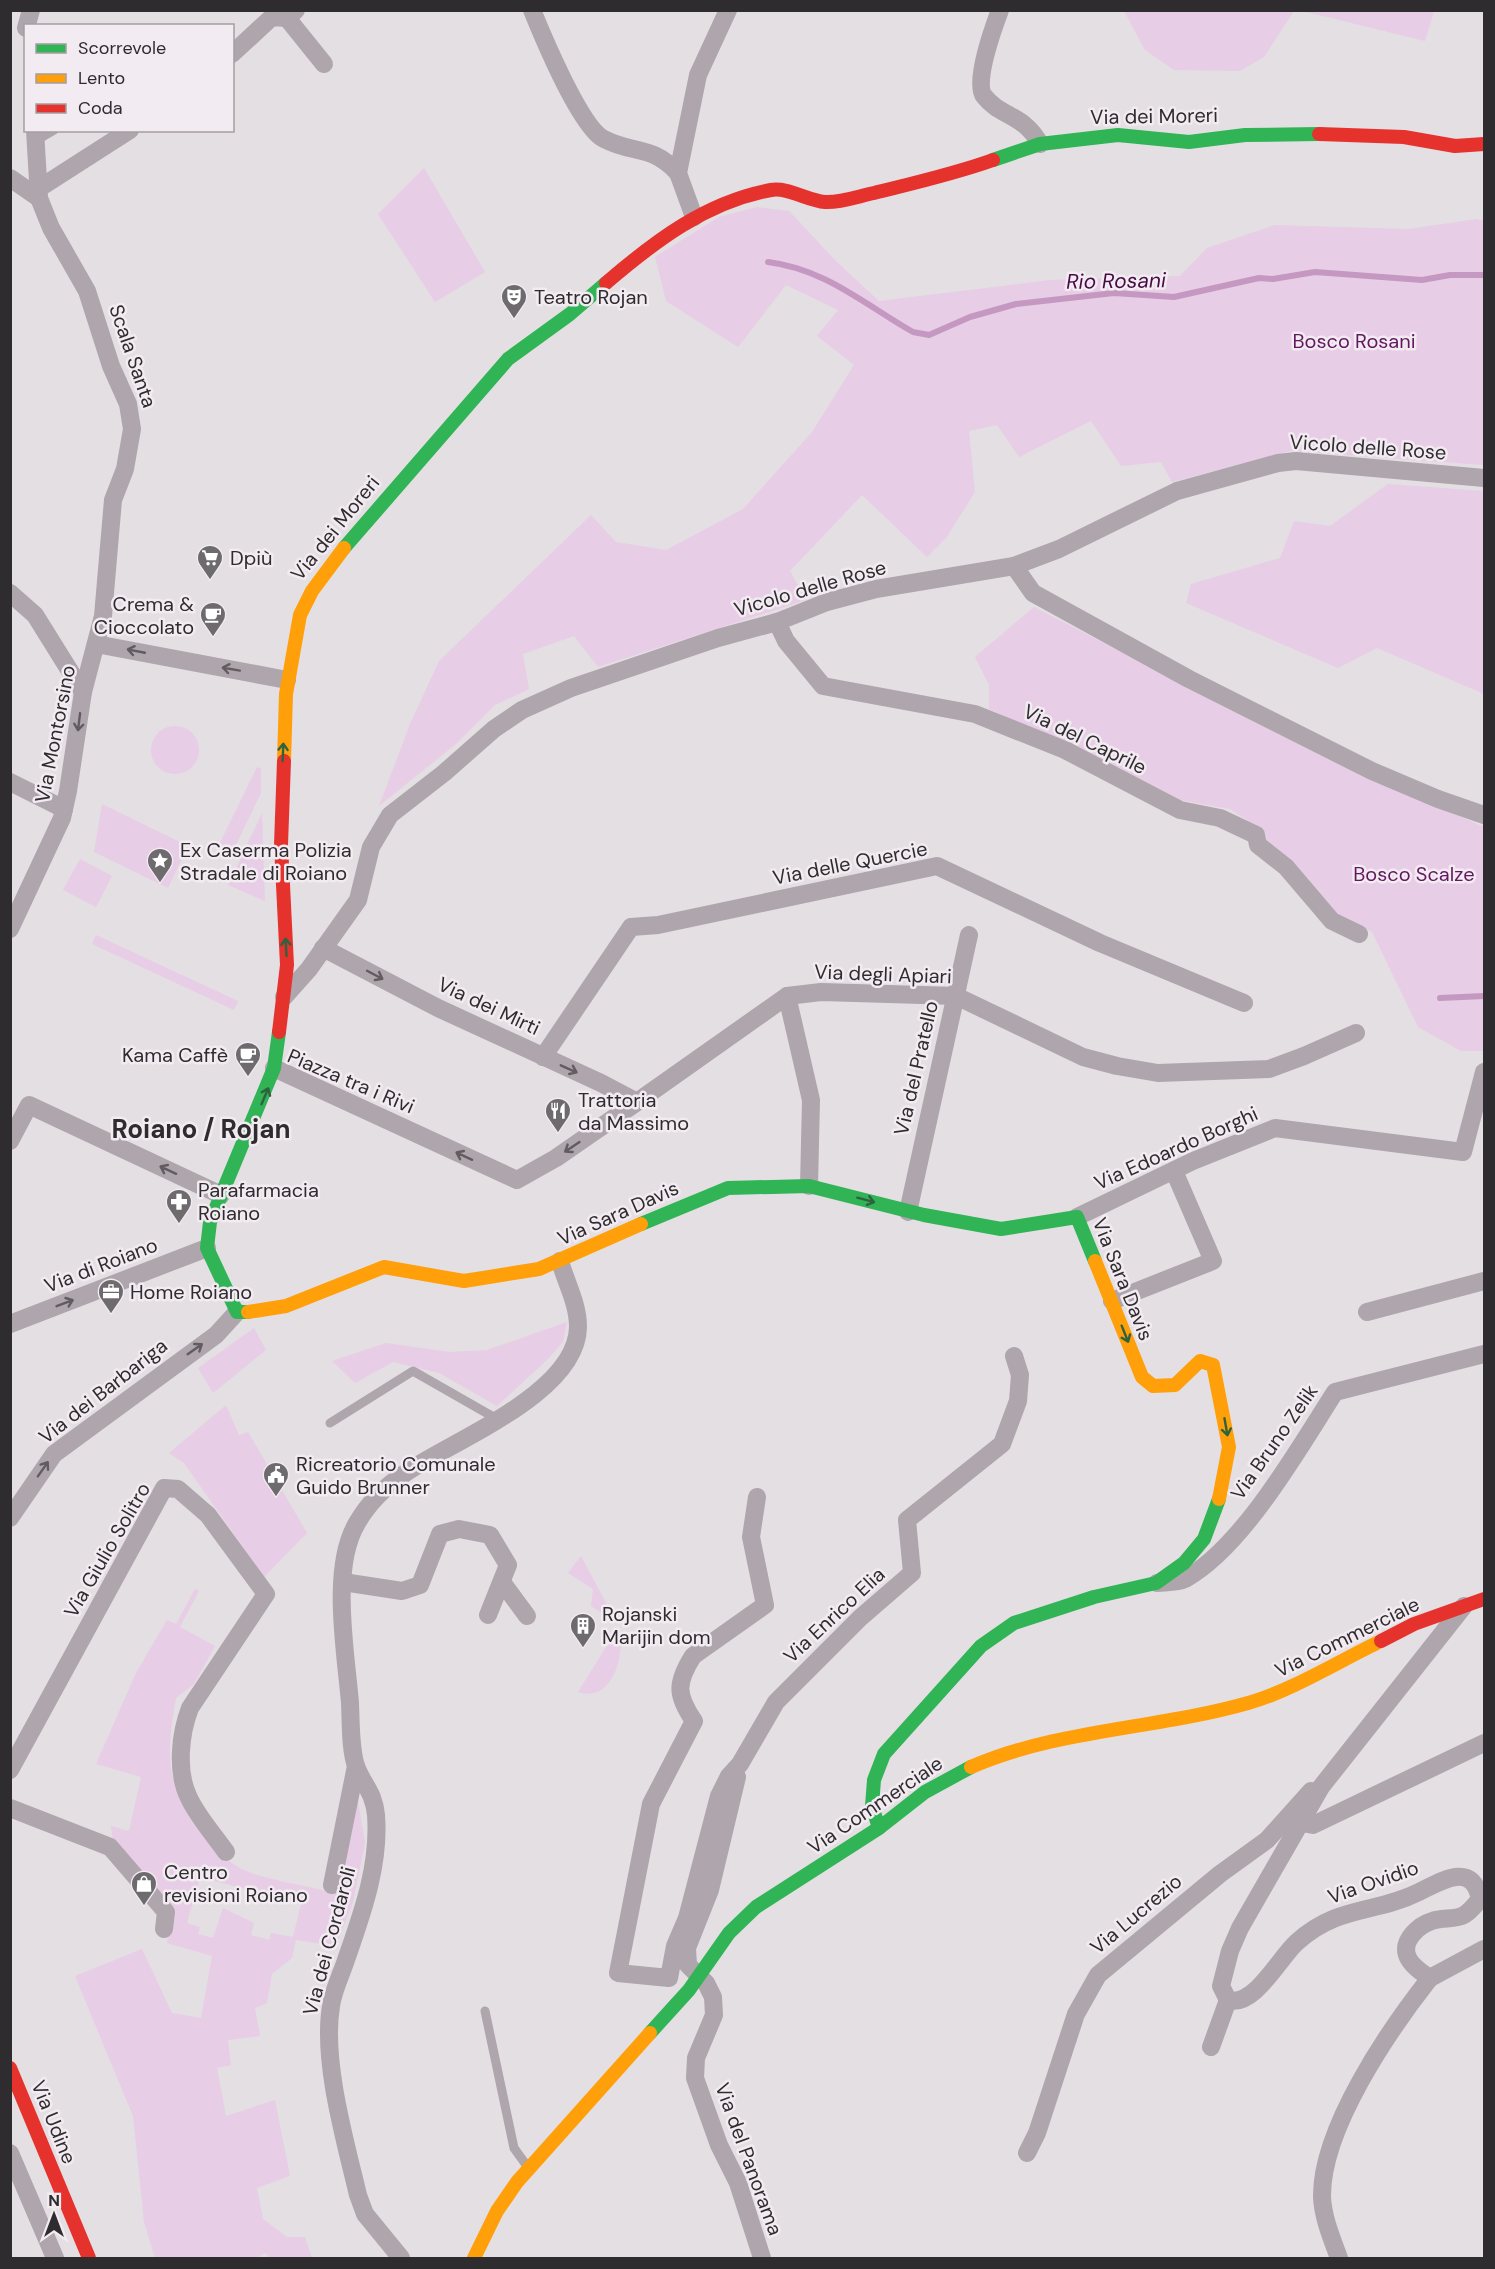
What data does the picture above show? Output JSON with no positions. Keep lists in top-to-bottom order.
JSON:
{
  "streets": {
    "street": [
      "Via dei Moreri",
      "Scala Santa",
      "Vicolo delle Rose",
      "Via Montorsino",
      "Via del Caprile",
      "Via delle Quercie",
      "Via degli Apiari",
      "Via dei Mirti",
      "Via del Pratello",
      "Piazza tra i Rivi",
      "Via Edoardo Borghi",
      "Via Sara Davis",
      "Via di Roiano",
      "Via dei Barbariga",
      "Via Bruno Zelik",
      "Via Giulio Solitro",
      "Via Enrico Elia",
      "Via Commerciale",
      "Via Ovidio",
      "Via Lucrezio",
      "Via dei Cordaroli",
      "Via Udine",
      "Via del Panorama"
    ]
  },
  "crossings": [
    ["Via dei Moreri", "Vicolo delle Rose"],
    ["Via dei Moreri", "Piazza tra i Rivi"],
    ["Scala Santa", "Via Montorsino"],
    ["Vicolo delle Rose", "Via del Caprile"],
    ["Vicolo delle Rose", "Via dei Mirti"],
    ["Via delle Quercie", "Via dei Mirti"],
    ["Via degli Apiari", "Via dei Mirti"],
    ["Via degli Apiari", "Via del Pratello"],
    ["Via degli Apiari", "Piazza tra i Rivi"],
    ["Via del Pratello", "Via Sara Davis"],
    ["Piazza tra i Rivi", "Via di Roiano"],
    ["Via Edoardo Borghi", "Via Sara Davis"],
    ["Via Sara Davis", "Via dei Barbariga"],
    ["Via Sara Davis", "Via Bruno Zelik"],
    ["Via Sara Davis", "Via Commerciale"],
    ["Via Sara Davis", "Via dei Cordaroli"],
    ["Via Enrico Elia", "Via Commerciale"],
    ["Via Enrico Elia", "Via del Panorama"],
    ["Via Commerciale", "Via del Panorama"]
  ],
  "one_way": [
    "Via Montorsino",
    "Via dei Mirti",
    "Via di Roiano",
    "Via dei Barbariga"
  ],
  "districts": ["Roiano / Rojan"],
  "water": ["Rio Rosani"],
  "parks": ["Bosco Rosani", "Bosco Scalze"],
  "places": {
    "theatre": ["Teatro Rojan"],
    "supermarket": ["Dpiù"],
    "cafe": ["Crema & Cioccolato", "Kama Caffè"],
    "place": ["Ex Caserma Polizia Stradale di Roiano"],
    "restaurant": ["Trattoria da Massimo"],
    "pharmacy": ["Parafarmacia Roiano"],
    "office": ["Home Roiano"],
    "public building": ["Ricreatorio Comunale Guido Brunner"],
    "building": ["Rojanski Marijin dom"],
    "shop": ["Centro revisioni Roiano"]
  },
  "legend": ["Scorrevole", "Lento", "Coda"],
  "north": "top"
}
